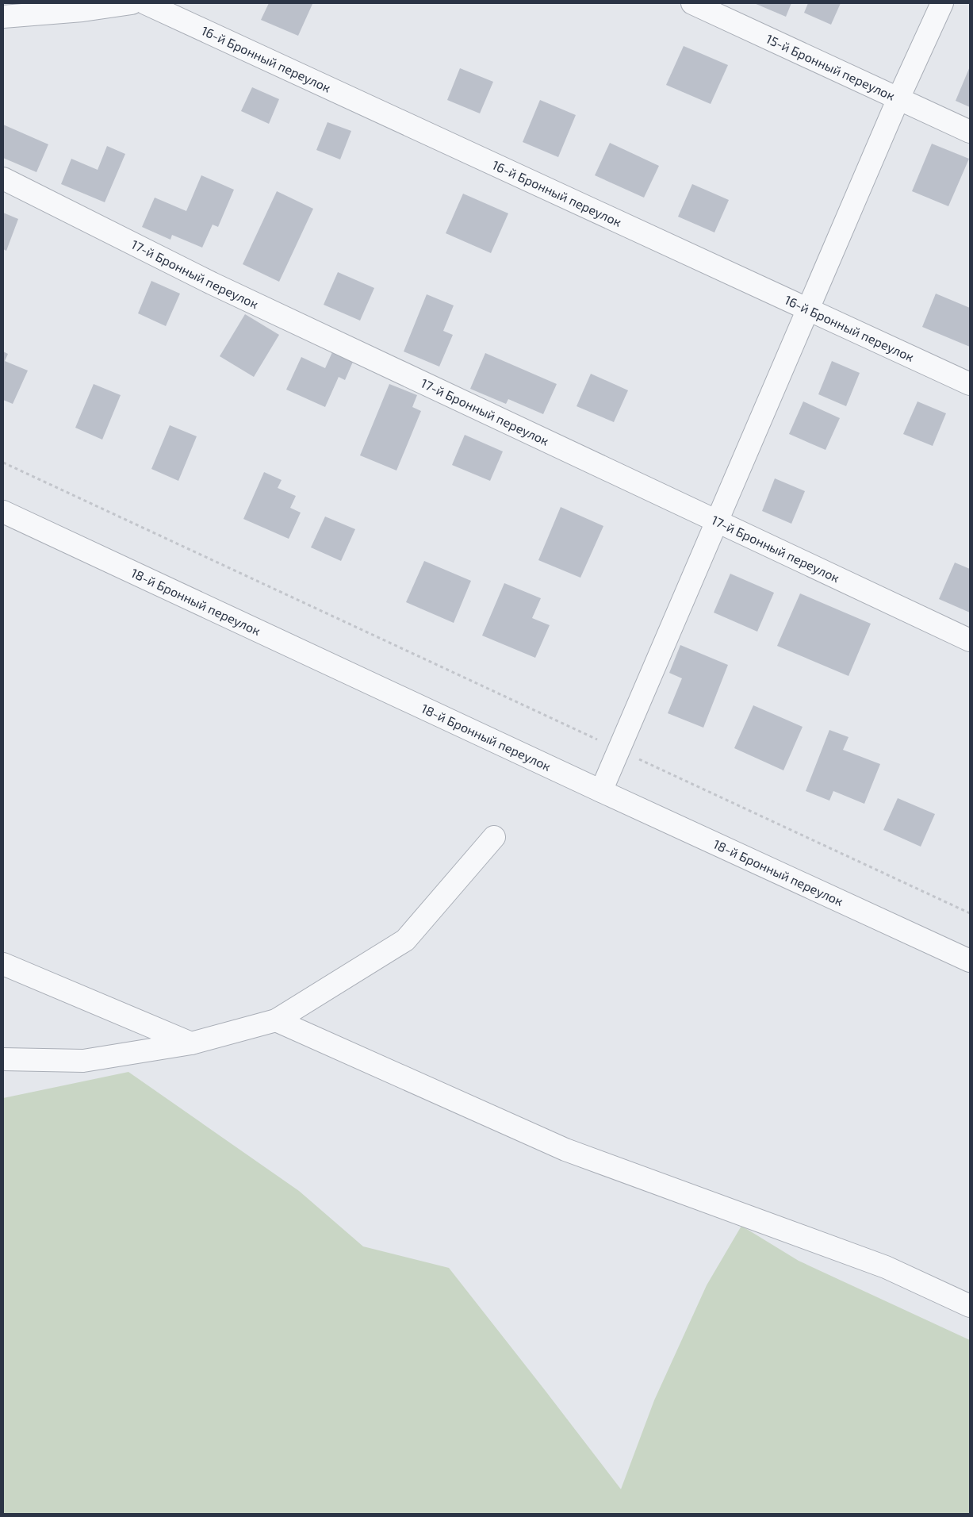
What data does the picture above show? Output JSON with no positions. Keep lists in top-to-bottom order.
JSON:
{
  "streets": {
    "street": [
      "16-й Бронный переулок",
      "15-й Бронный переулок",
      "17-й Бронный переулок",
      "18-й Бронный переулок"
    ]
  }
}
